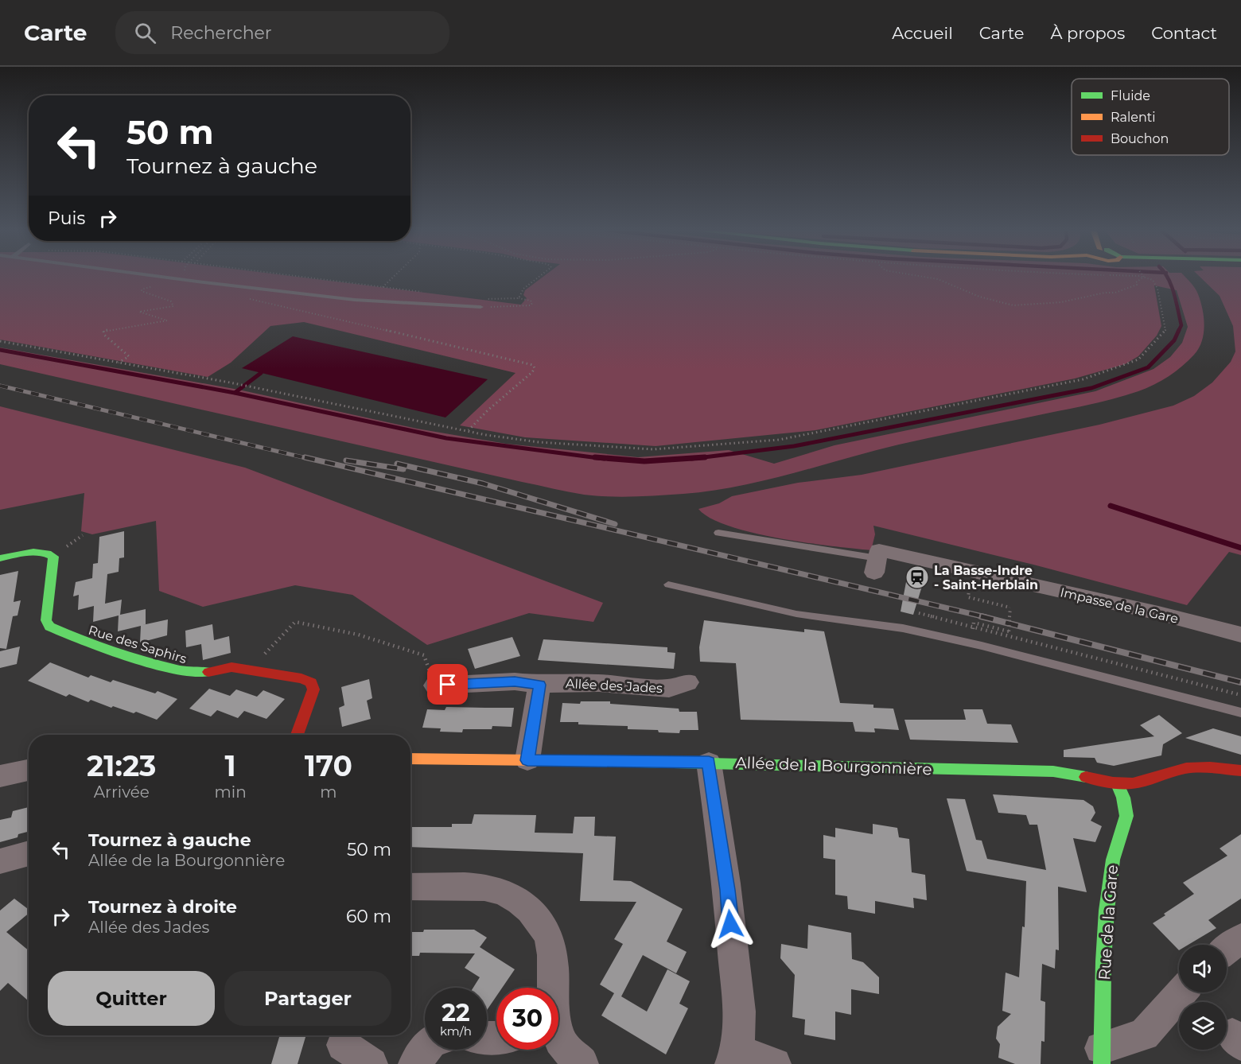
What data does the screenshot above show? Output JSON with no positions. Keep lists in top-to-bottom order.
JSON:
{
  "streets": {
    "street": [
      "Impasse de la Gare",
      "Rue des Saphirs",
      "Allée des Jades",
      "Allée de la Bourgonnière",
      "Rue de la Gare"
    ]
  },
  "crossings": [
    ["Allée de la Bourgonnière", "Rue de la Gare"]
  ],
  "places": {
    "station": ["La Basse-Indre - Saint-Herblain"]
  },
  "legend": ["Fluide", "Ralenti", "Bouchon"],
  "page": {
    "header": "Carte",
    "search": "Rechercher",
    "nav": [
      "Accueil",
      "Carte",
      "À propos",
      "Contact"
    ],
    "turn": ["50 m", "Tournez à gauche"],
    "then": "Puis",
    "eta": [
      "21:23",
      "Arrivée",
      "1",
      "min",
      "170",
      "m"
    ],
    "list": [
      {
        "name": "Tournez à gauche",
        "note": "Allée de la Bourgonnière",
        "value": "50 m"
      },
      {
        "name": "Tournez à droite",
        "note": "Allée des Jades",
        "value": "60 m"
      }
    ],
    "buttons": ["Quitter", "Partager"],
    "speed": "22 km/h",
    "limit": "30"
  }
}
